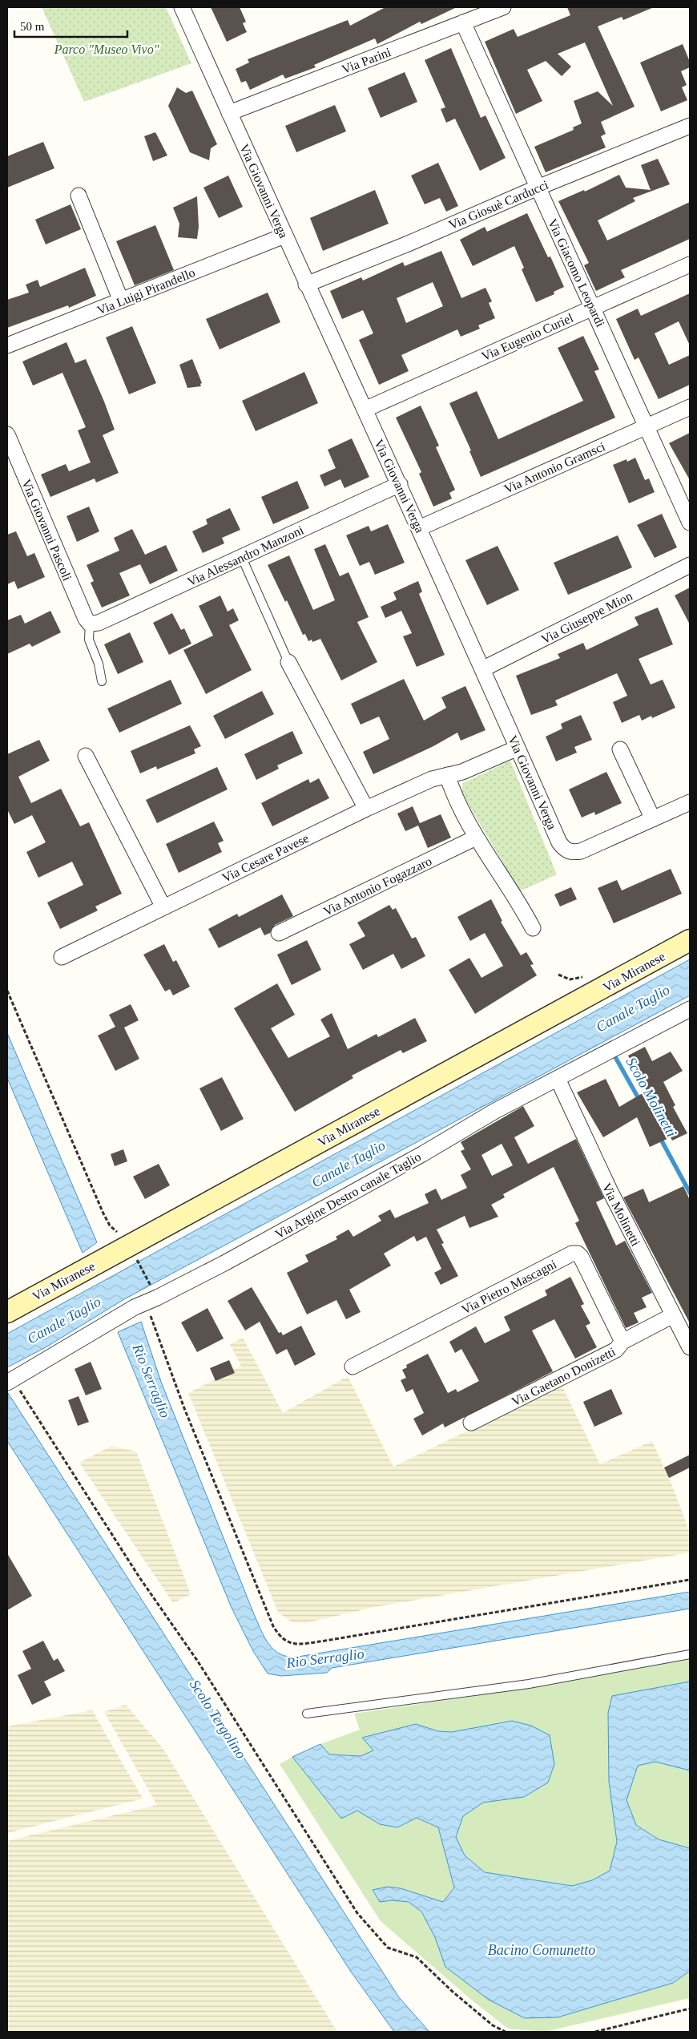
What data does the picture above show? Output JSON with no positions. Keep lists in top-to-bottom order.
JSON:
{
  "streets": {
    "main road": ["Via Miranese"],
    "street": [
      "Via Parini",
      "Via Giovanni Verga",
      "Via Giosuè Carducci",
      "Via Giacomo Leopardi",
      "Via Luigi Pirandello",
      "Via Eugenio Curiel",
      "Via Antonio Gramsci",
      "Via Giovanni Pascoli",
      "Via Alessandro Manzoni",
      "Via Giuseppe Mion",
      "Via Cesare Pavese",
      "Via Antonio Fogazzaro",
      "Via Argine Destro canale Taglio",
      "Via Molinetti",
      "Via Pietro Mascagni",
      "Via Gaetano Donizetti"
    ]
  },
  "crossings": [
    ["Via Parini", "Via Giovanni Verga"],
    ["Via Parini", "Via Giacomo Leopardi"],
    ["Via Giovanni Verga", "Via Giosuè Carducci"],
    ["Via Giovanni Verga", "Via Luigi Pirandello"],
    ["Via Giovanni Verga", "Via Eugenio Curiel"],
    ["Via Giovanni Verga", "Via Antonio Gramsci"],
    ["Via Giovanni Verga", "Via Alessandro Manzoni"],
    ["Via Giovanni Verga", "Via Giuseppe Mion"],
    ["Via Giovanni Verga", "Via Cesare Pavese"],
    ["Via Giosuè Carducci", "Via Giacomo Leopardi"],
    ["Via Giacomo Leopardi", "Via Eugenio Curiel"],
    ["Via Giacomo Leopardi", "Via Antonio Gramsci"],
    ["Via Giovanni Pascoli", "Via Alessandro Manzoni"],
    ["Via Argine Destro canale Taglio", "Via Molinetti"],
    ["Via Molinetti", "Via Gaetano Donizetti"],
    ["Via Pietro Mascagni", "Via Gaetano Donizetti"]
  ],
  "water": [
    "Canale Taglio",
    "Scolo Molinetti",
    "Rio Serraglio",
    "Scolo Tergolino",
    "Bacino Comunetto"
  ],
  "parks": ["Parco \"Museo Vivo\""],
  "scale_bar": "50 m"
}
